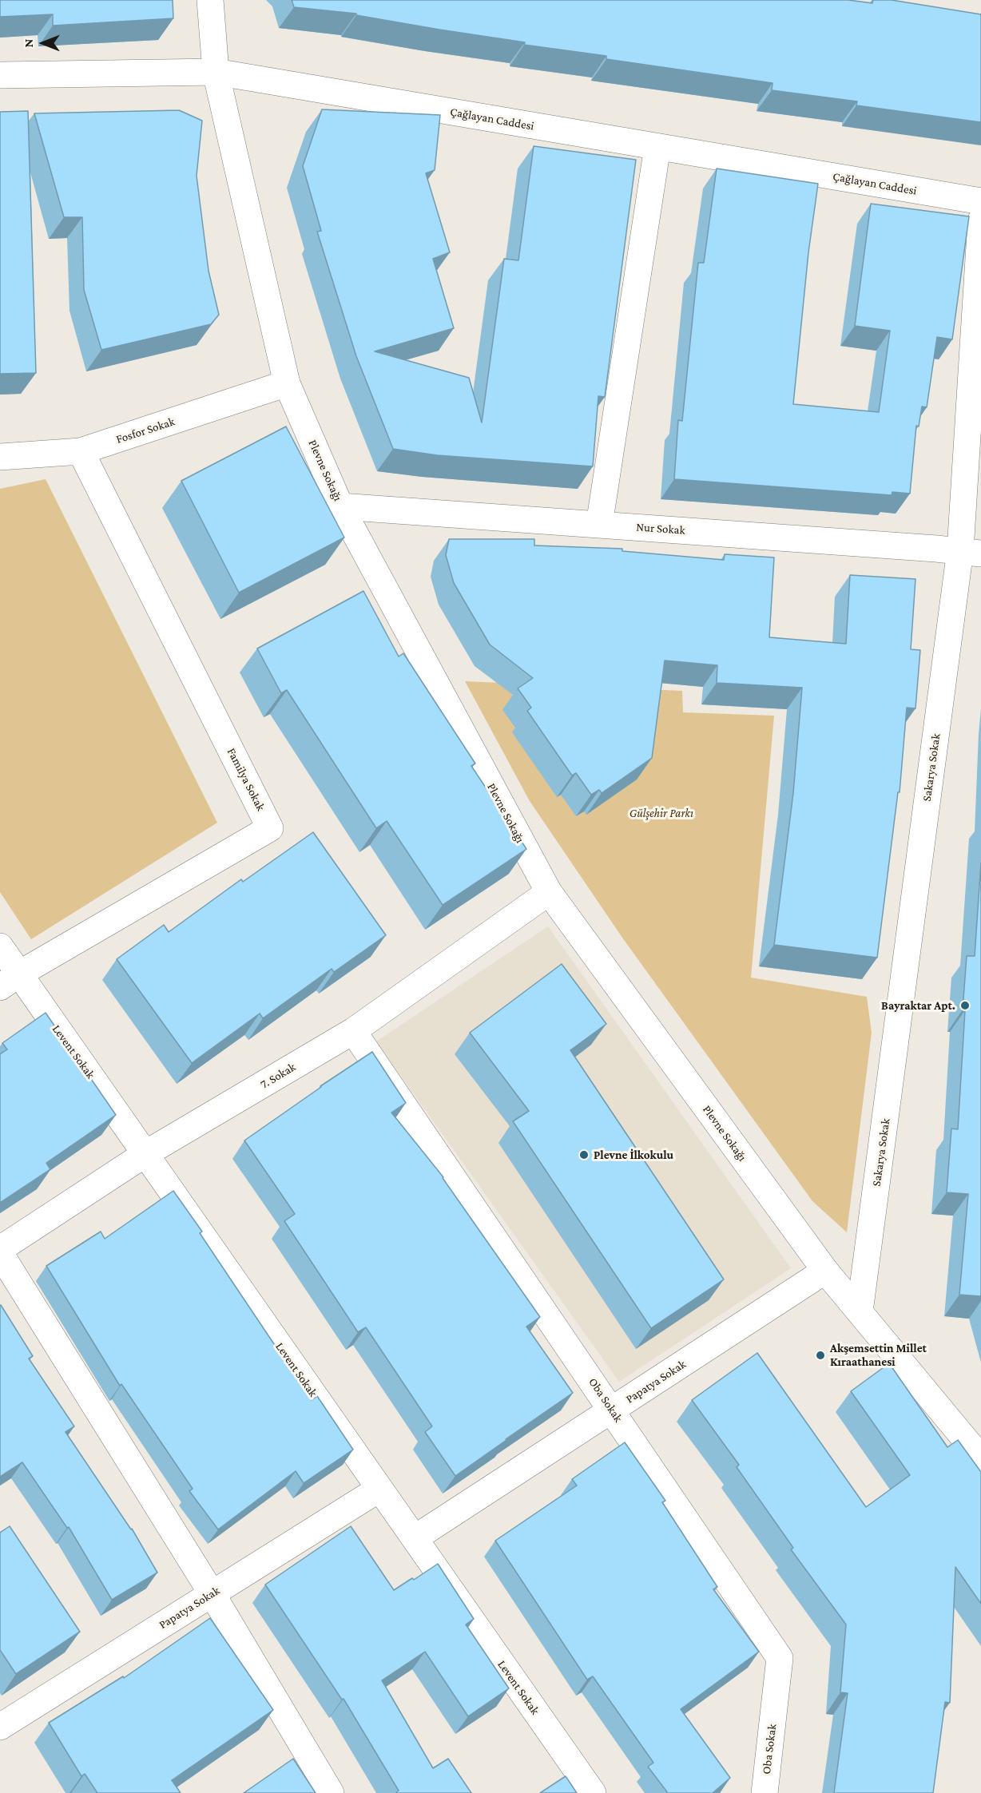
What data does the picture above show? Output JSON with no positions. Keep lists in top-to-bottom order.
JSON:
{
  "streets": {
    "street": [
      "Çağlayan Caddesi",
      "Fosfor Sokak",
      "Plevne Sokağı",
      "Nur Sokak",
      "Sakarya Sokak",
      "Familya Sokak",
      "Levent Sokak",
      "7. Sokak",
      "Papatya Sokak",
      "Oba Sokak"
    ]
  },
  "crossings": [
    ["Çağlayan Caddesi", "Plevne Sokağı"],
    ["Fosfor Sokak", "Plevne Sokağı"],
    ["Fosfor Sokak", "Familya Sokak"],
    ["Plevne Sokağı", "Nur Sokak"],
    ["Plevne Sokağı", "Sakarya Sokak"],
    ["Plevne Sokağı", "7. Sokak"],
    ["Plevne Sokağı", "Papatya Sokak"],
    ["Nur Sokak", "Sakarya Sokak"],
    ["Familya Sokak", "Levent Sokak"],
    ["Levent Sokak", "7. Sokak"],
    ["Levent Sokak", "Papatya Sokak"],
    ["7. Sokak", "Oba Sokak"],
    ["Papatya Sokak", "Oba Sokak"]
  ],
  "parks": ["Gülşehir Parkı"],
  "places": ["Bayraktar Apt.", "Plevne İlkokulu", "Akşemsettin Millet Kıraathanesi"],
  "north": "left"
}
